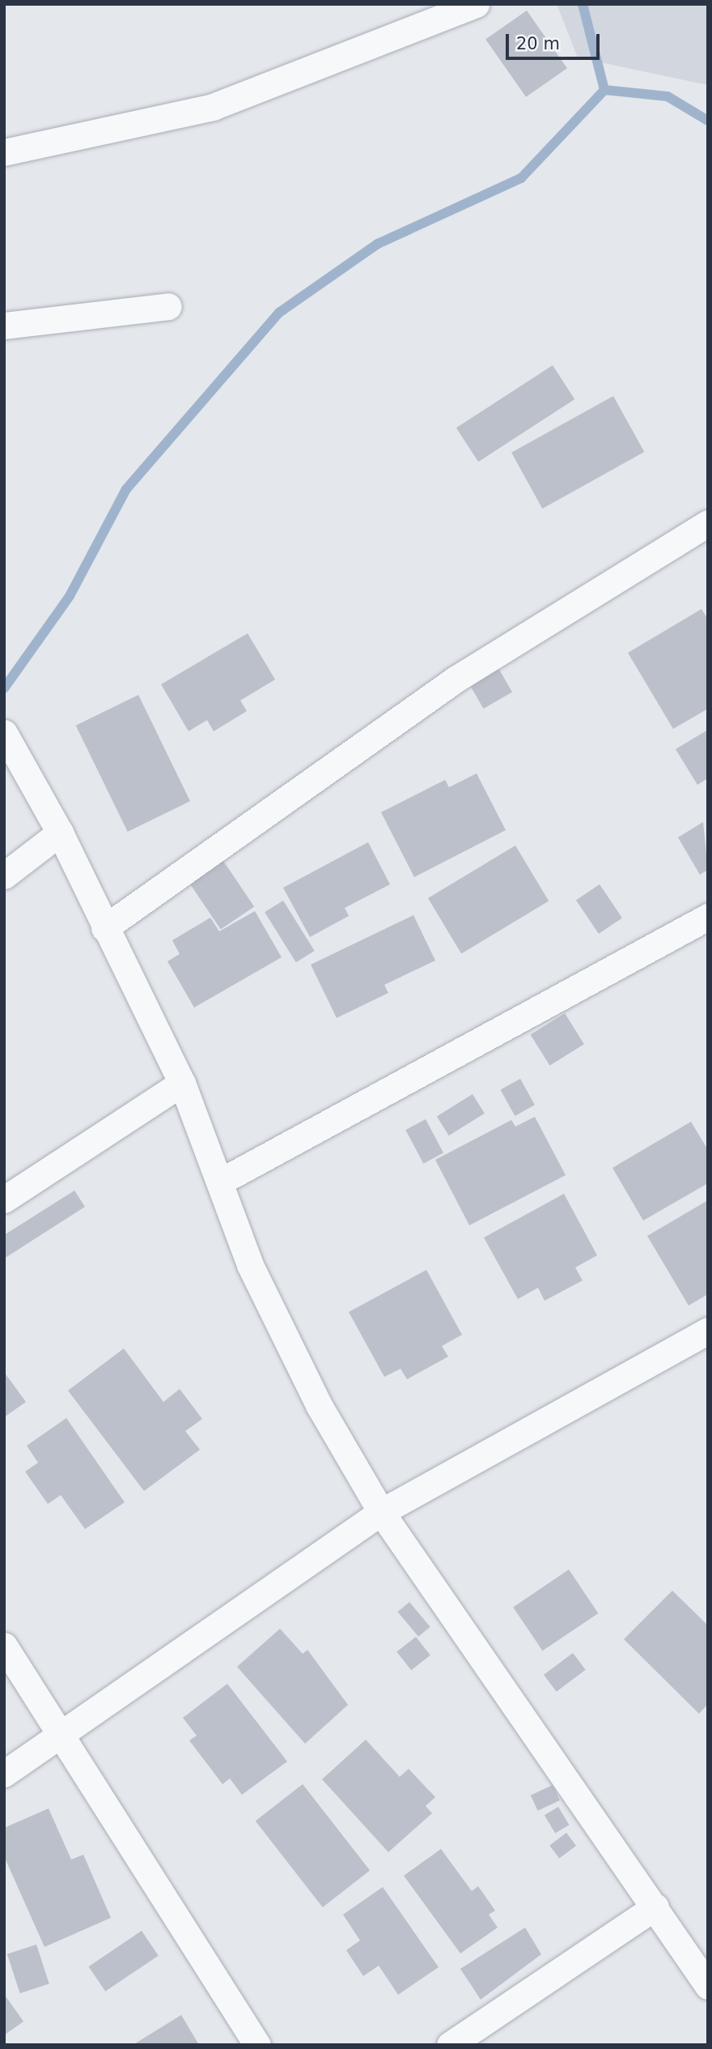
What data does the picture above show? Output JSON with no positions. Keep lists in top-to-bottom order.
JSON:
{
  "scale_bar": "20 m"
}
